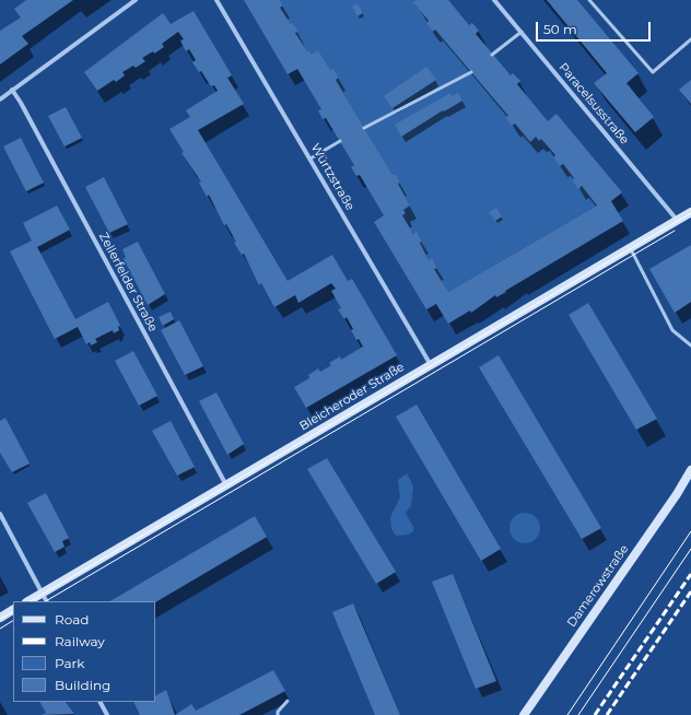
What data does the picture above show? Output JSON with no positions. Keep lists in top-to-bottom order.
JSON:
{
  "streets": {
    "street": [
      "Paracelsusstraße",
      "Würtzstraße",
      "Zellerfelder Straße",
      "Bleicheroder Straße",
      "Damerowstraße"
    ]
  },
  "crossings": [
    ["Paracelsusstraße", "Bleicheroder Straße"],
    ["Würtzstraße", "Bleicheroder Straße"],
    ["Zellerfelder Straße", "Bleicheroder Straße"]
  ],
  "legend": [
    "Road",
    "Railway",
    "Park",
    "Building"
  ],
  "scale_bar": "50 m"
}
